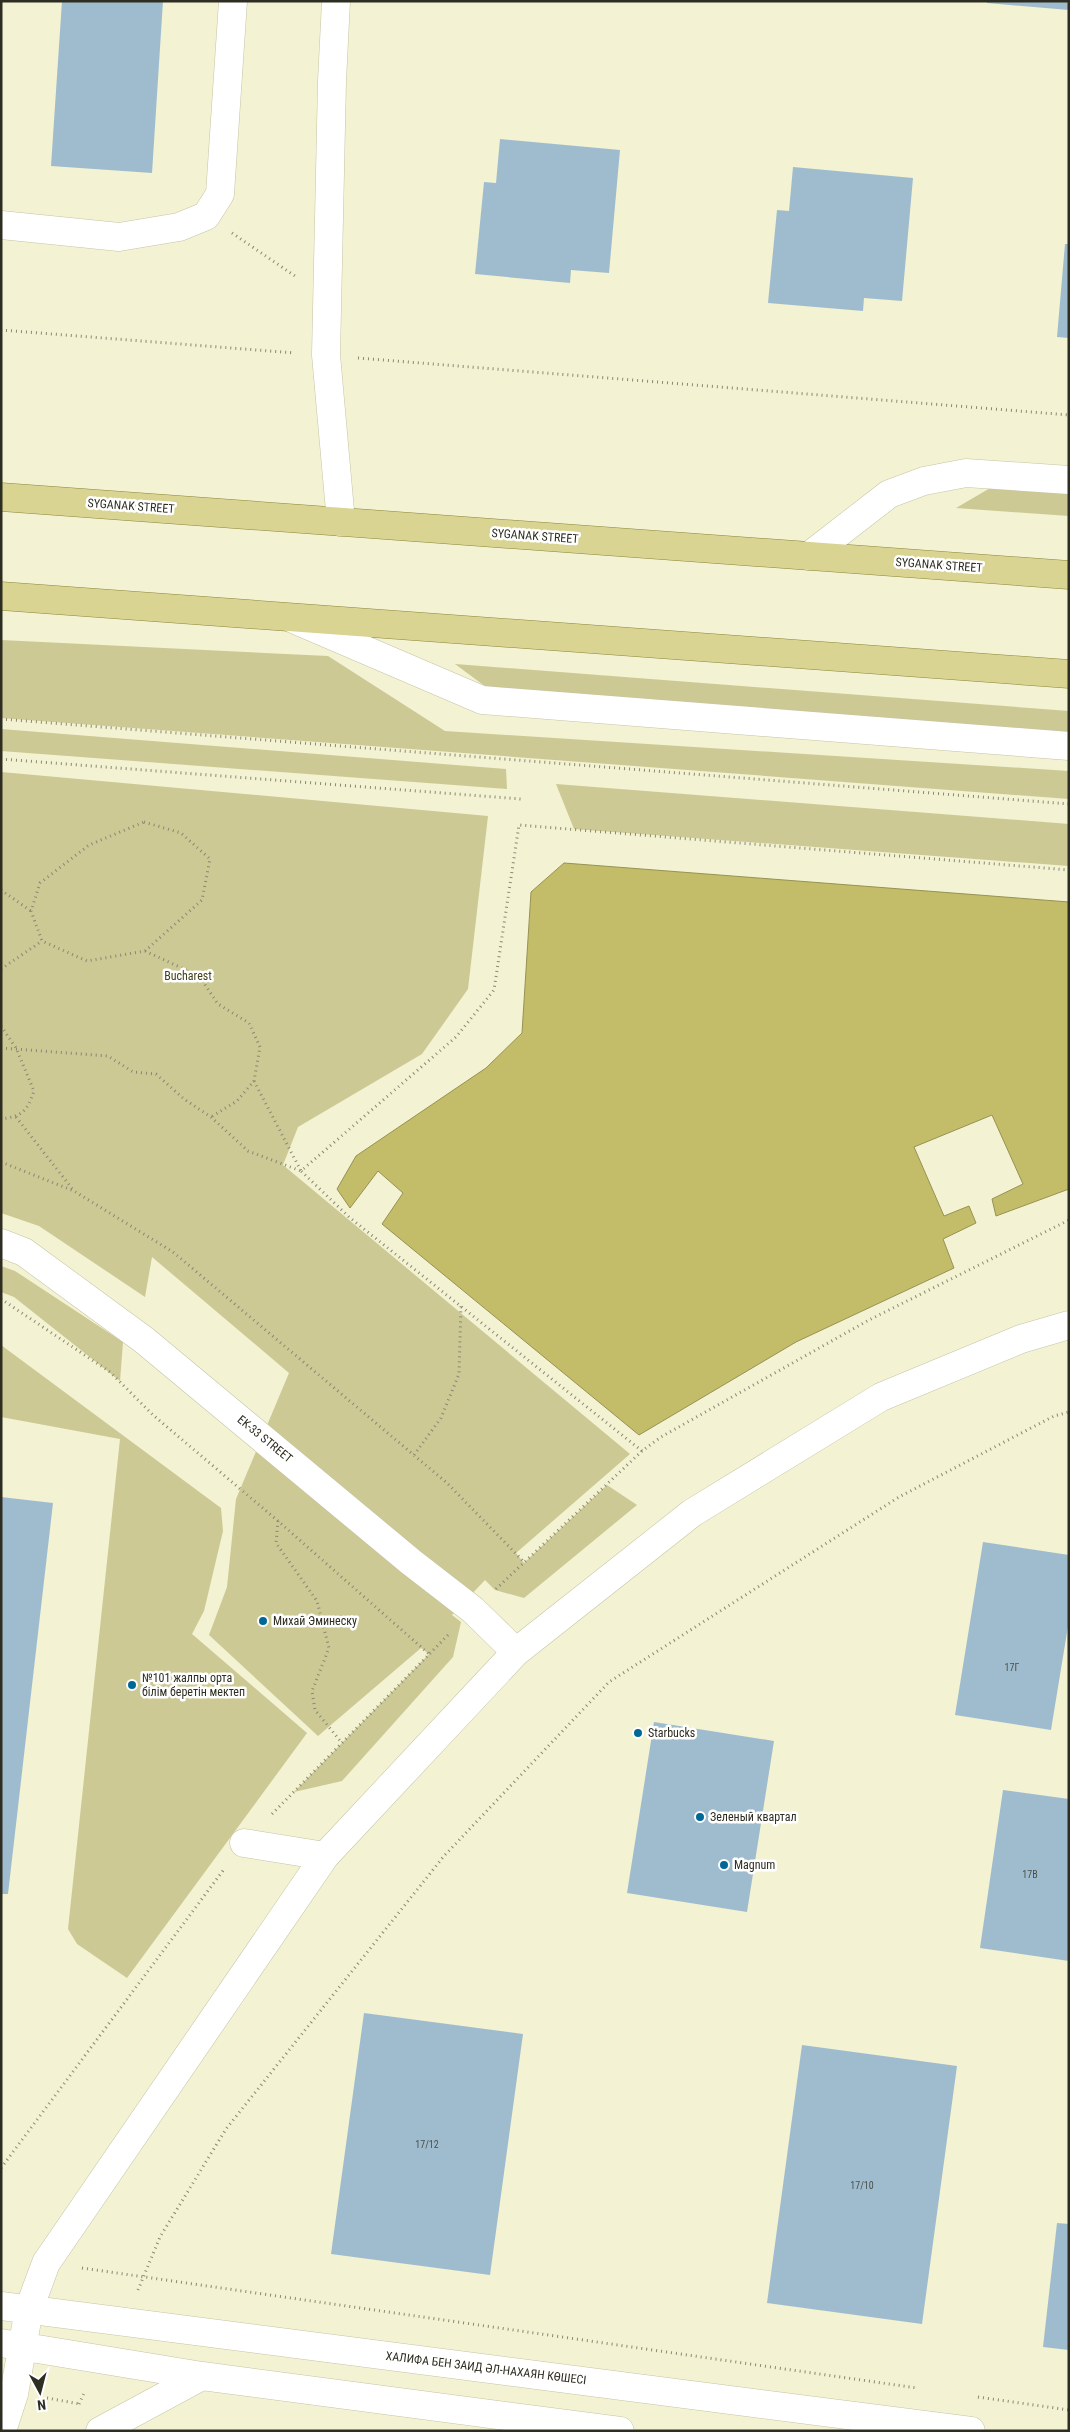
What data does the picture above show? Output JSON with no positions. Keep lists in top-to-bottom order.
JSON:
{
  "streets": {
    "main road": ["SYGANAK STREET"],
    "street": ["EK-33 STREET", "ХАЛИФА БЕН ЗАИД ӘЛ-НАХАЯН КӨШЕСІ"]
  },
  "parks": ["Bucharest"],
  "places": [
    "Михай Эминеску",
    "№101 жалпы орта білім беретін мектеп",
    "Starbucks",
    "Зеленый квартал",
    "Magnum"
  ],
  "house_numbers": [
    "17Г",
    "17В",
    "17/12",
    "17/10"
  ],
  "north": "bottom"
}
